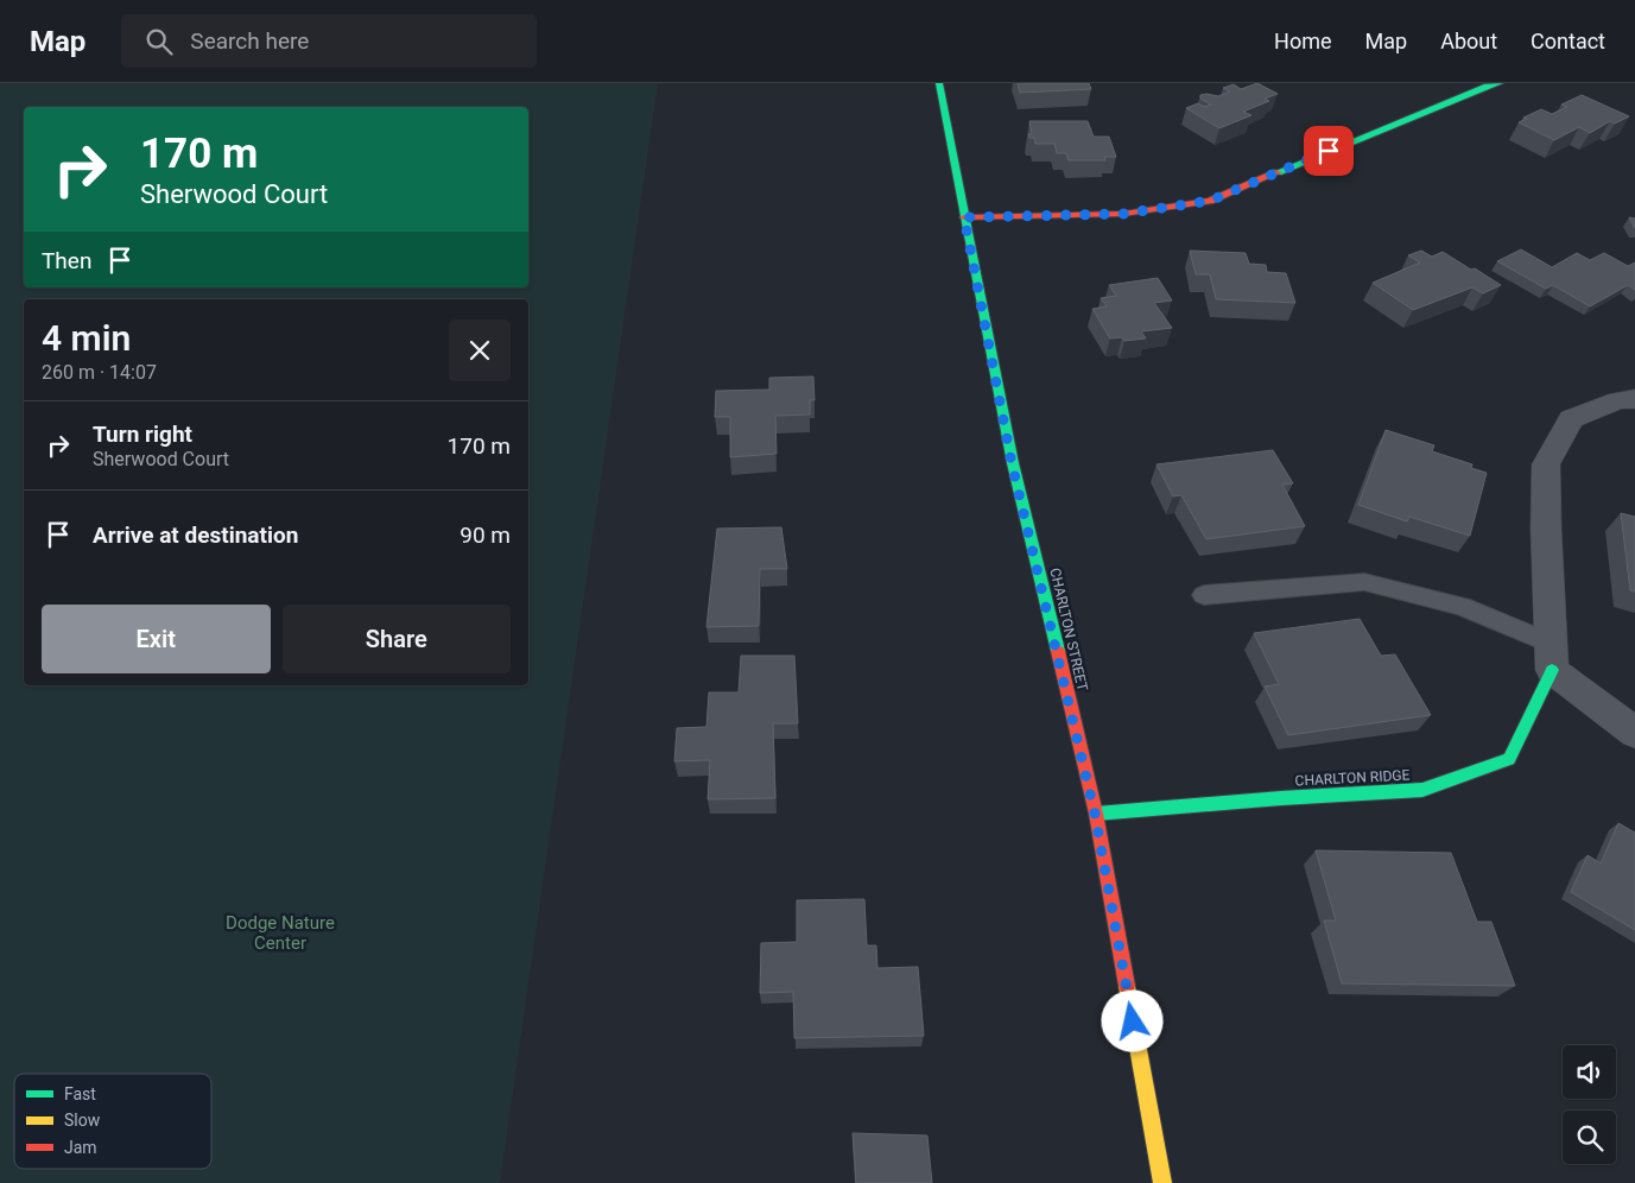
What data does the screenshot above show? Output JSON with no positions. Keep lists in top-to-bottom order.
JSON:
{
  "streets": {
    "street": ["CHARLTON STREET", "CHARLTON RIDGE"]
  },
  "crossings": [
    ["CHARLTON STREET", "CHARLTON RIDGE"]
  ],
  "parks": ["Dodge Nature Center"],
  "legend": ["Fast", "Slow", "Jam"],
  "page": {
    "header": "Map",
    "search": "Search here",
    "nav": [
      "Home",
      "Map",
      "About",
      "Contact"
    ],
    "turn": ["170 m", "Sherwood Court"],
    "then": "Then",
    "heading": ["4 min", "260 m · 14:07"],
    "list": [
      {
        "name": "Turn right",
        "note": "Sherwood Court",
        "value": "170 m"
      },
      {
        "name": "Arrive at destination",
        "value": "90 m"
      }
    ],
    "buttons": ["Exit", "Share"]
  }
}
